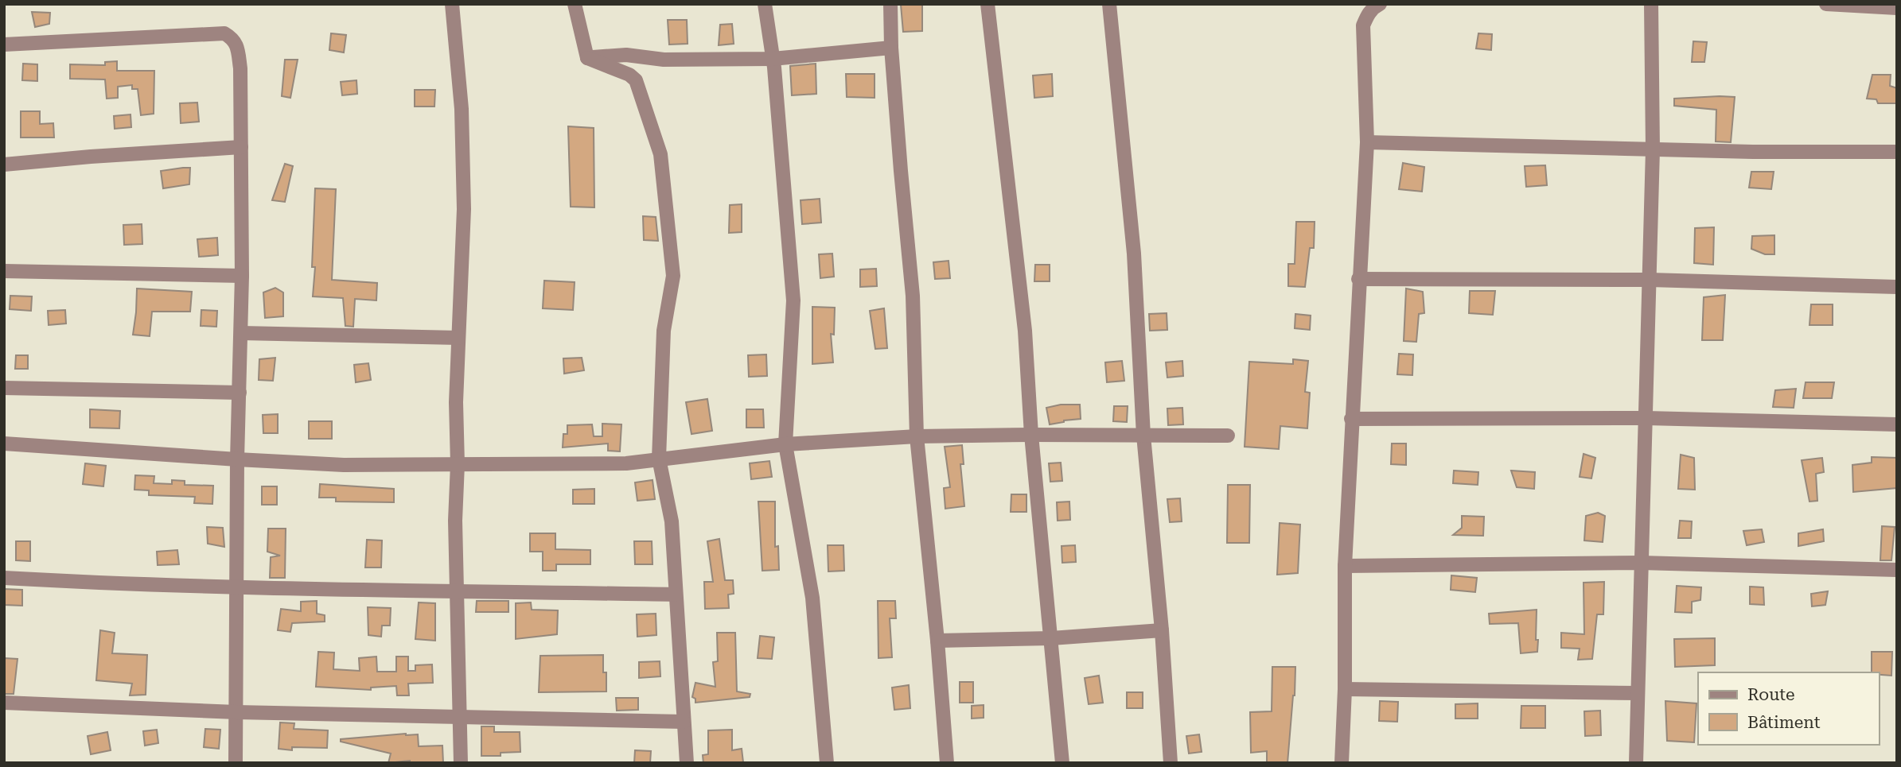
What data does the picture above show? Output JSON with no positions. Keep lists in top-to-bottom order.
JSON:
{
  "legend": ["Route", "Bâtiment"]
}
